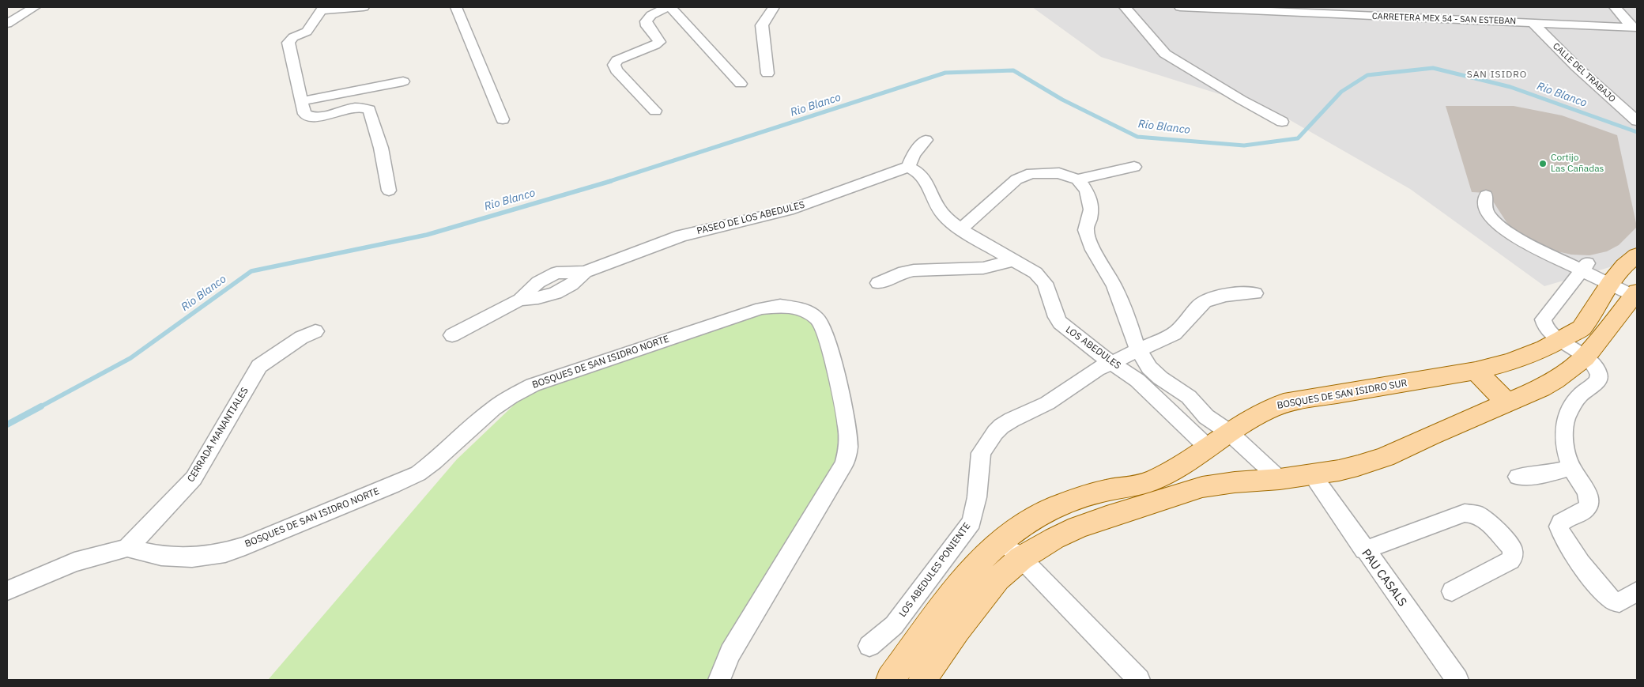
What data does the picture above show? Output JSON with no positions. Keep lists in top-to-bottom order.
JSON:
{
  "streets": {
    "main road": ["BOSQUES DE SAN ISIDRO SUR"],
    "street": [
      "CARRETERA MEX 54 - SAN ESTEBAN",
      "CALLE DEL TRABAJO",
      "PASEO DE LOS ABEDULES",
      "LOS ABEDULES",
      "BOSQUES DE SAN ISIDRO NORTE",
      "CERRADA MANANTIALES",
      "LOS ABEDULES PONIENTE",
      "PAU CASALS"
    ]
  },
  "crossings": [
    ["CARRETERA MEX 54 - SAN ESTEBAN", "CALLE DEL TRABAJO"],
    ["PASEO DE LOS ABEDULES", "LOS ABEDULES"],
    ["LOS ABEDULES", "BOSQUES DE SAN ISIDRO SUR"],
    ["LOS ABEDULES", "LOS ABEDULES PONIENTE"],
    ["BOSQUES DE SAN ISIDRO NORTE", "CERRADA MANANTIALES"],
    ["BOSQUES DE SAN ISIDRO SUR", "PAU CASALS"]
  ],
  "districts": ["SAN ISIDRO"],
  "water": ["Rio Blanco"],
  "places": ["Cortijo Las Cañadas"]
}
